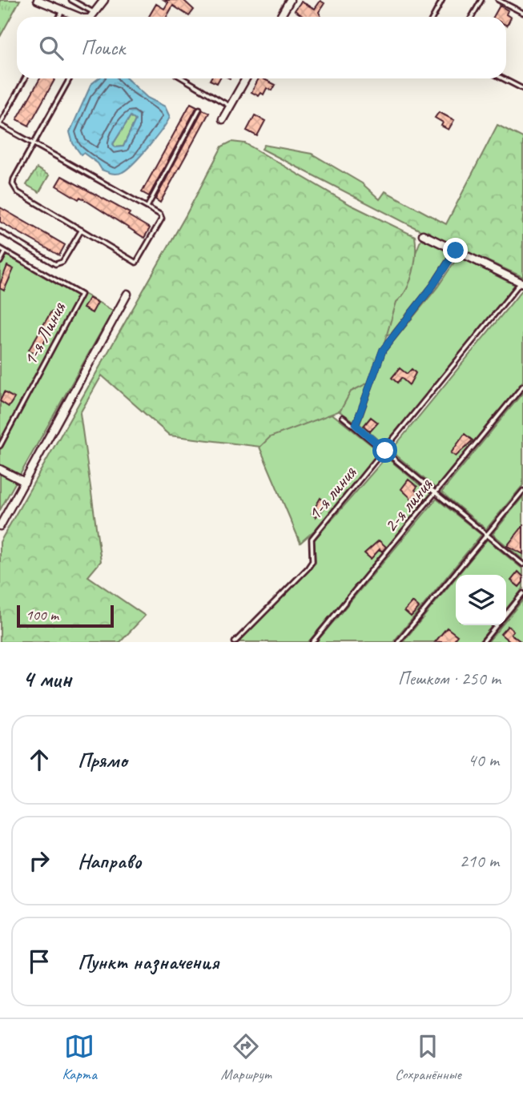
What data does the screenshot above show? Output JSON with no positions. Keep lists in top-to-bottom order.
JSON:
{
  "streets": {
    "lane": ["1-я Линия", "1-я линия", "2-я линия"]
  },
  "scale_bar": "100 m",
  "page": {
    "search": "Поиск",
    "scale": "100 m",
    "heading": ["4 мин", "Пешком · 250 m"],
    "list": [
      ["Прямо", "40 m"],
      ["Направо", "210 m"],
      "Пункт назначения"
    ],
    "nav": ["Карта", "Маршрут", "Сохранённые"]
  }
}
